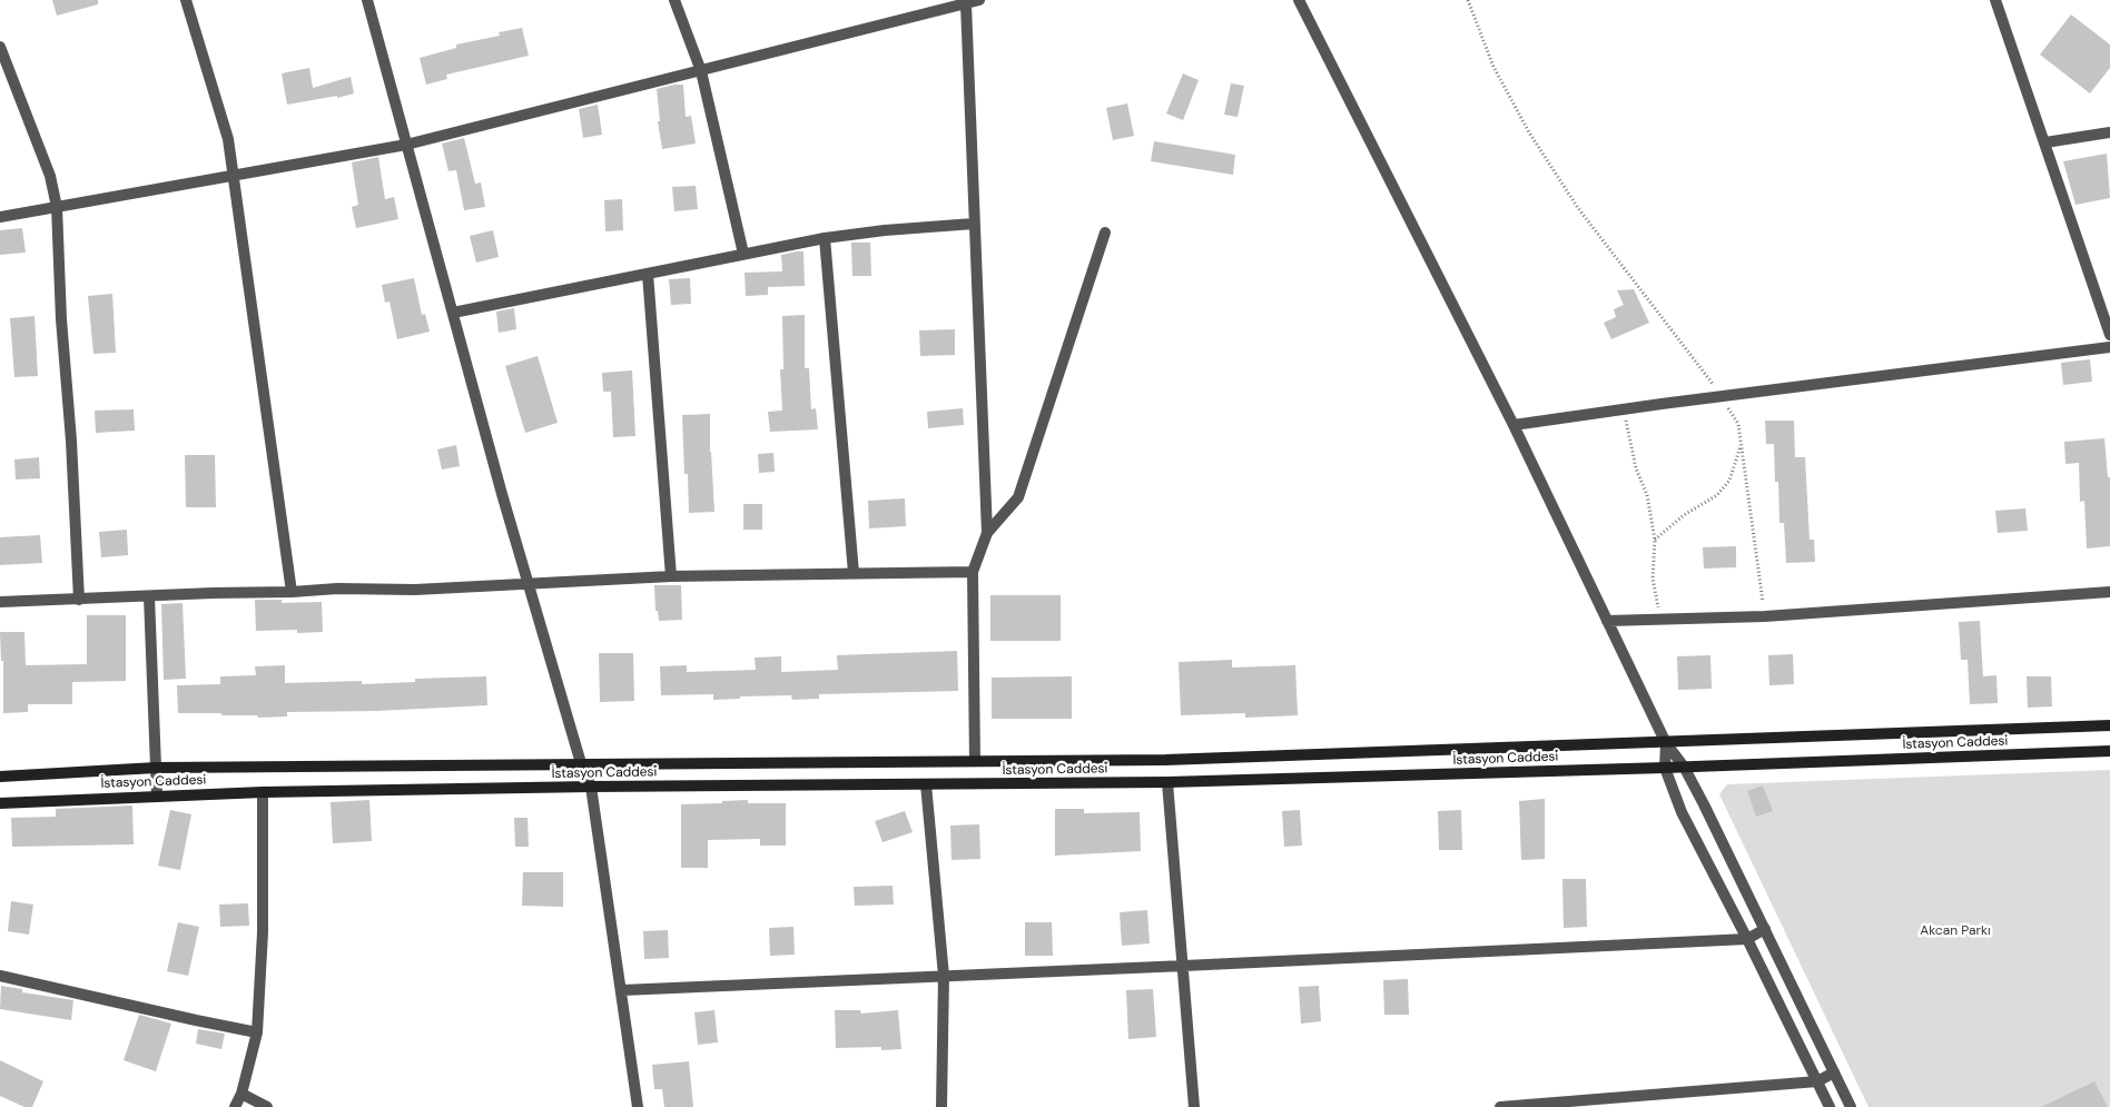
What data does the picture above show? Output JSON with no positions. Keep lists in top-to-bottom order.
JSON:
{
  "streets": {
    "main road": ["İstasyon Caddesi"]
  },
  "parks": ["Akcan Parkı"]
}
